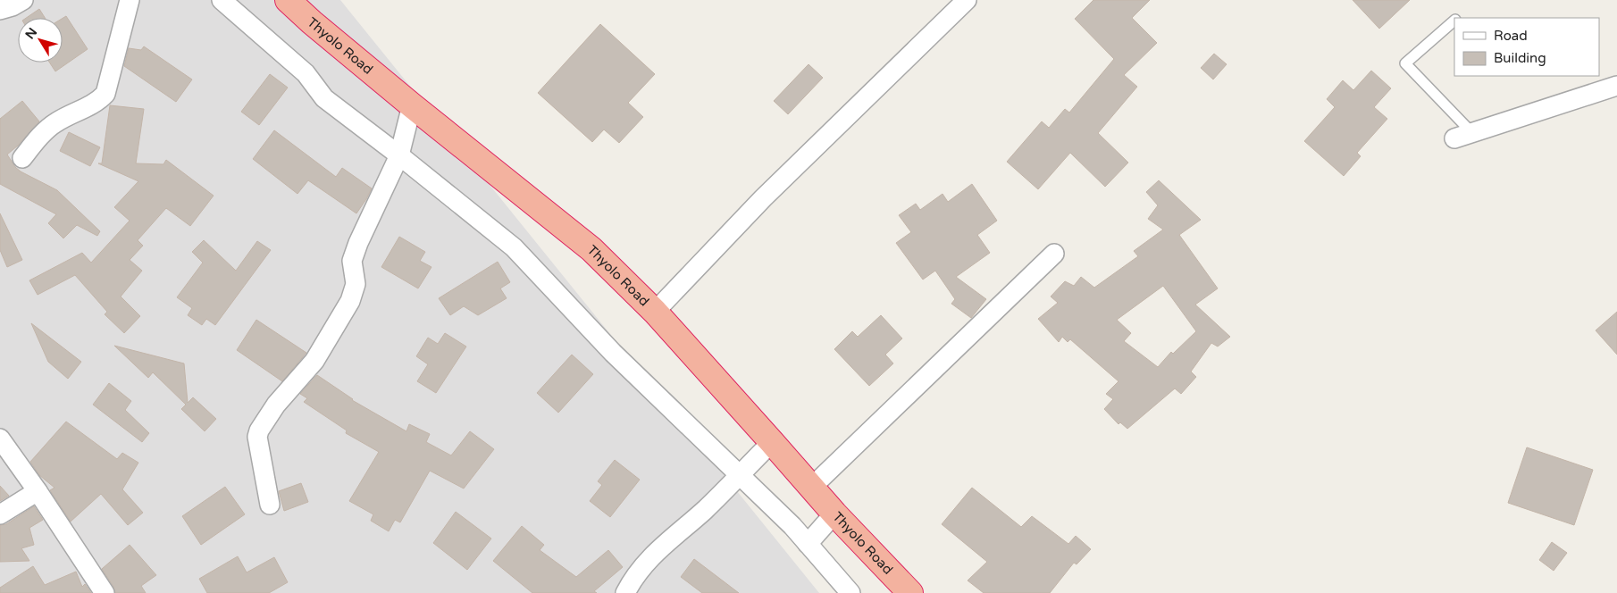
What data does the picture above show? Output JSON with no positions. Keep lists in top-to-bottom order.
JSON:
{
  "streets": {
    "highway": ["Thyolo Road"]
  },
  "legend": ["Road", "Building"],
  "north": "top left"
}
